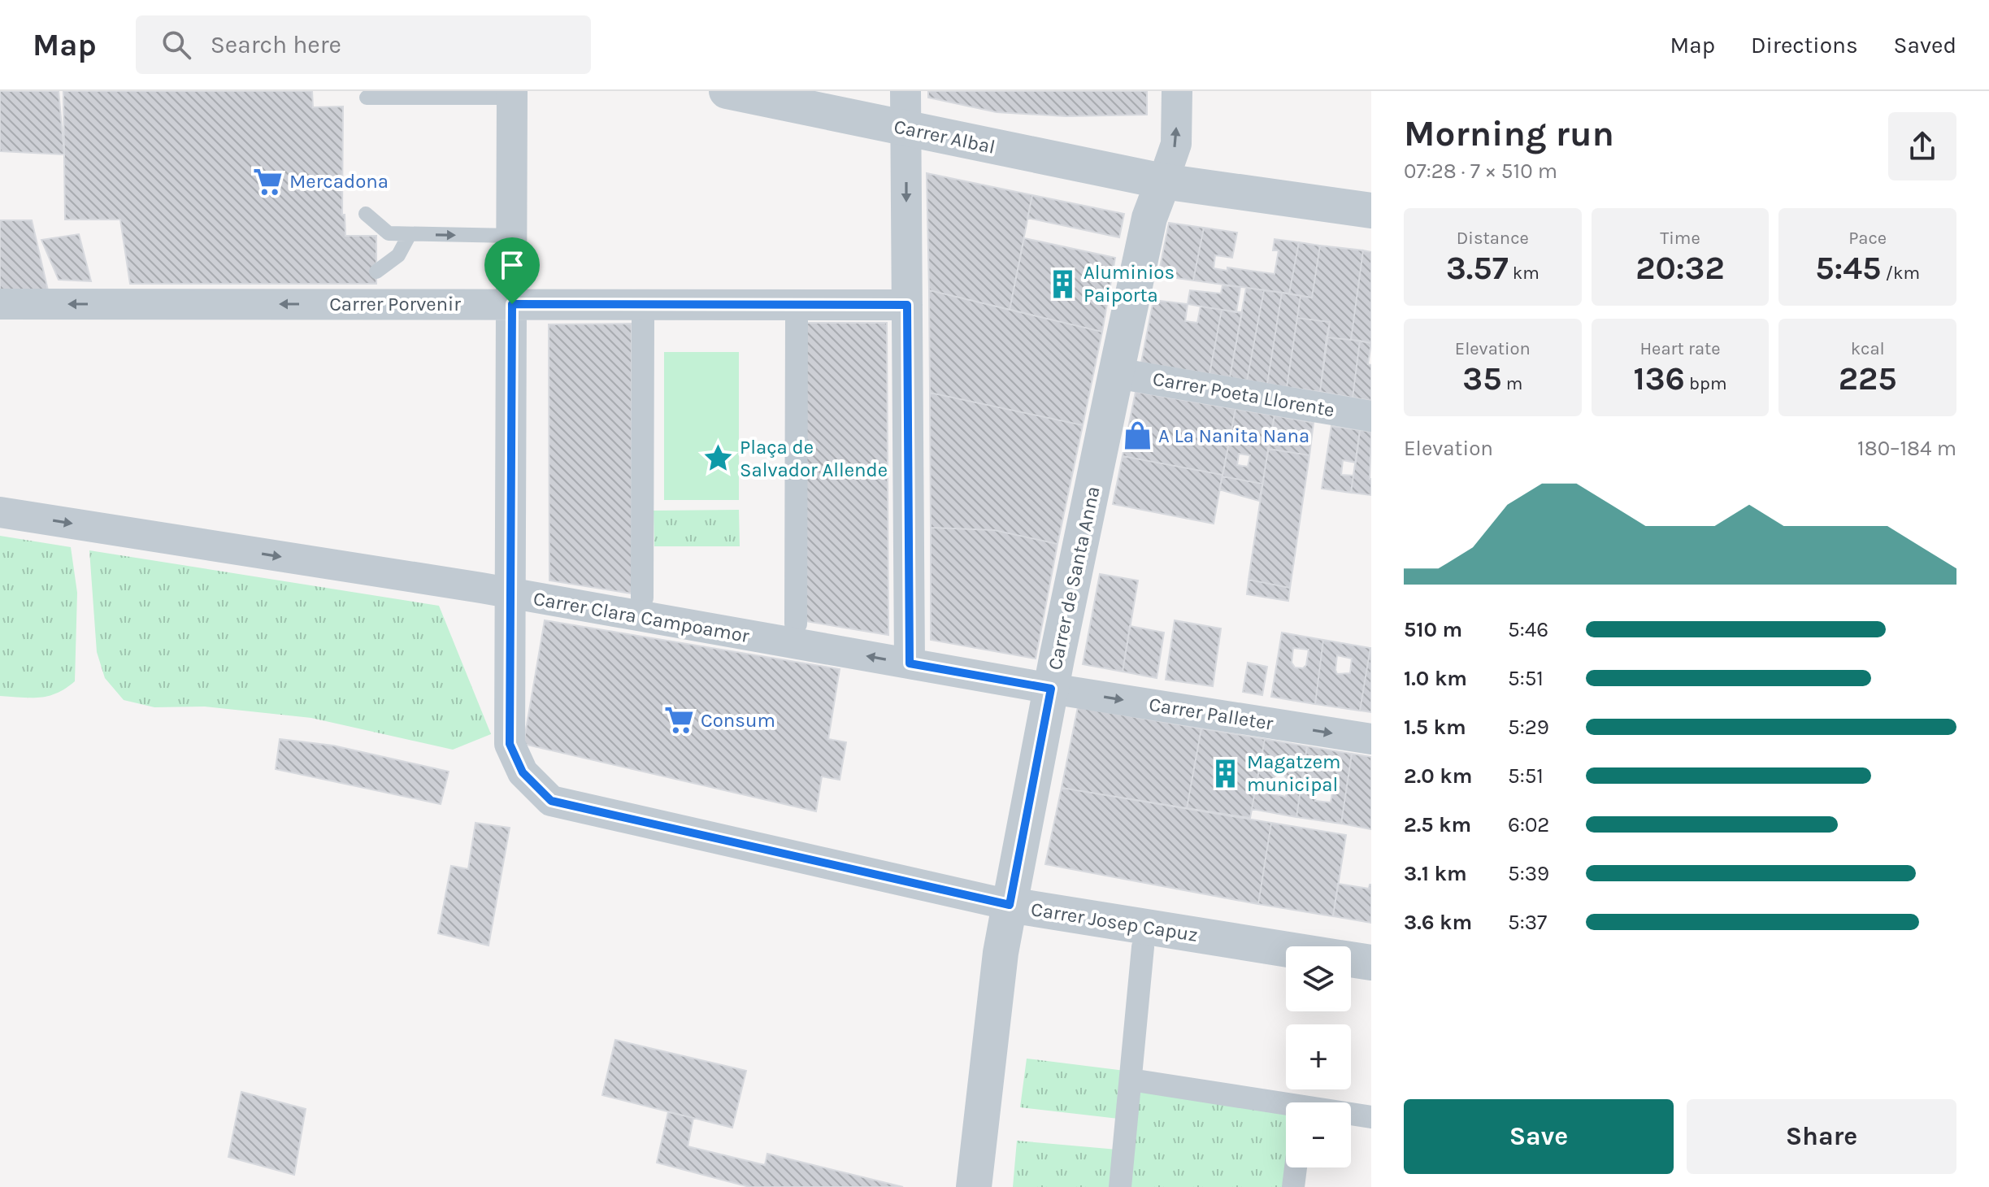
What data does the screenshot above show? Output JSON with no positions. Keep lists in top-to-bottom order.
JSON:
{
  "streets": {
    "street": [
      "Carrer Albal",
      "Carrer Porvenir",
      "Carrer Poeta Llorente",
      "Carrer de Santa Anna",
      "Carrer Clara Campoamor",
      "Carrer Palleter",
      "Carrer Josep Capuz"
    ]
  },
  "crossings": [
    ["Carrer Albal", "Carrer de Santa Anna"],
    ["Carrer Poeta Llorente", "Carrer de Santa Anna"],
    ["Carrer de Santa Anna", "Carrer Clara Campoamor"],
    ["Carrer de Santa Anna", "Carrer Palleter"],
    ["Carrer de Santa Anna", "Carrer Josep Capuz"],
    ["Carrer Clara Campoamor", "Carrer Palleter"],
    ["Carrer Clara Campoamor", "Carrer Josep Capuz"]
  ],
  "one_way": ["Carrer Porvenir", "Carrer Palleter"],
  "places": {
    "supermarket": ["Mercadona", "Consum"],
    "building": ["Aluminios Paiporta", "Magatzem municipal"],
    "shop": ["A La Nanita Nana"],
    "place": ["Plaça de Salvador Allende"]
  },
  "page": {
    "header": "Map",
    "search": "Search here",
    "nav": ["Map", "Directions", "Saved"],
    "heading": ["Morning run", "07:28 · 7 × 510 m"],
    "stats": [
      ["Distance", "3.57 km"],
      ["Time", "20:32"],
      ["Pace", "5:45 /km"],
      ["Elevation", "35 m"],
      ["Heart rate", "136 bpm"],
      ["kcal", "225"]
    ],
    "chart": ["Elevation", "180–184 m"],
    "list": [
      {
        "name": "510 m",
        "note": "5:46"
      },
      {
        "name": "1.0 km",
        "note": "5:51"
      },
      {
        "name": "1.5 km",
        "note": "5:29"
      },
      {
        "name": "2.0 km",
        "note": "5:51"
      },
      {
        "name": "2.5 km",
        "note": "6:02"
      },
      {
        "name": "3.1 km",
        "note": "5:39"
      },
      {
        "name": "3.6 km",
        "note": "5:37"
      }
    ],
    "map_buttons": ["+", "−"],
    "buttons": ["Save", "Share"]
  }
}
